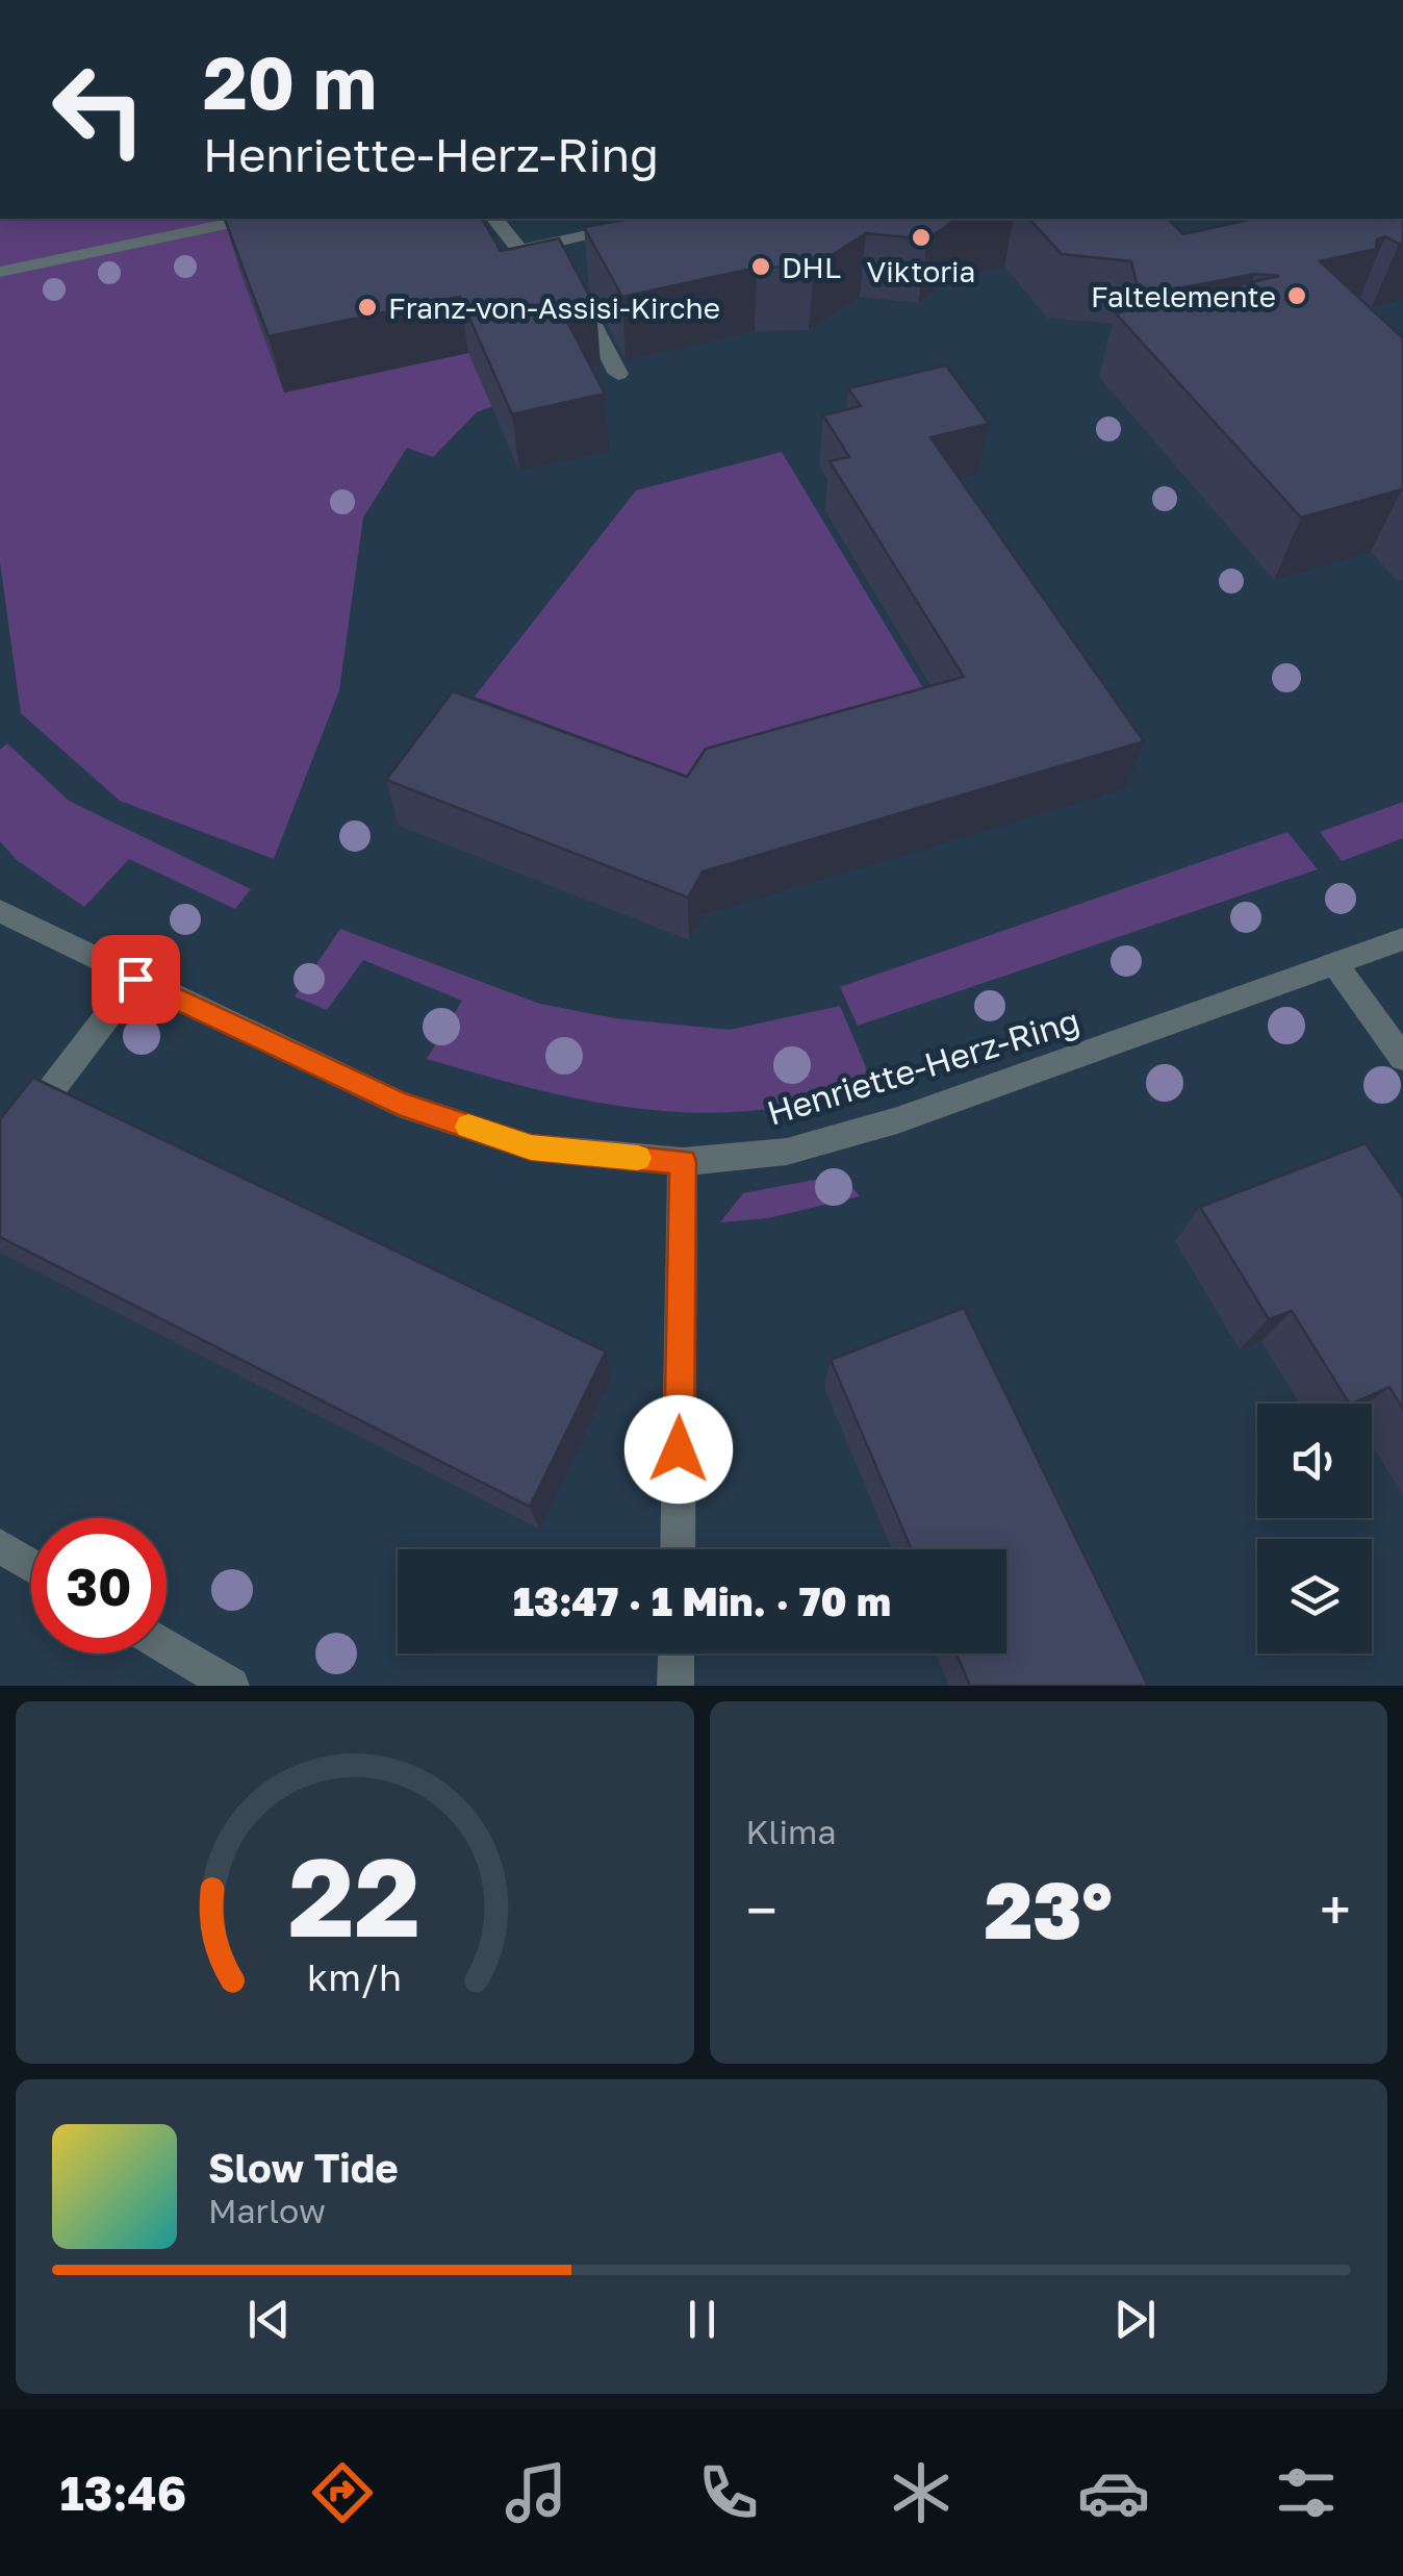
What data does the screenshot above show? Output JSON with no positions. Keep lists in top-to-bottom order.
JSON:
{
  "streets": {
    "street": ["Henriette-Herz-Ring"]
  },
  "places": [
    "Viktoria",
    "DHL",
    "Faltelemente",
    "Franz-von-Assisi-Kirche"
  ],
  "page": {
    "turn": ["20 m", "Henriette-Herz-Ring"],
    "limit": "30",
    "trip": "13:47 · 1 Min. · 70 m",
    "tile": "Klima",
    "heat": ["−", "23°", "+"],
    "song": ["Slow Tide", "Marlow"],
    "tabs": "13:46",
    "gauge": ["22", "km/h"]
  }
}
